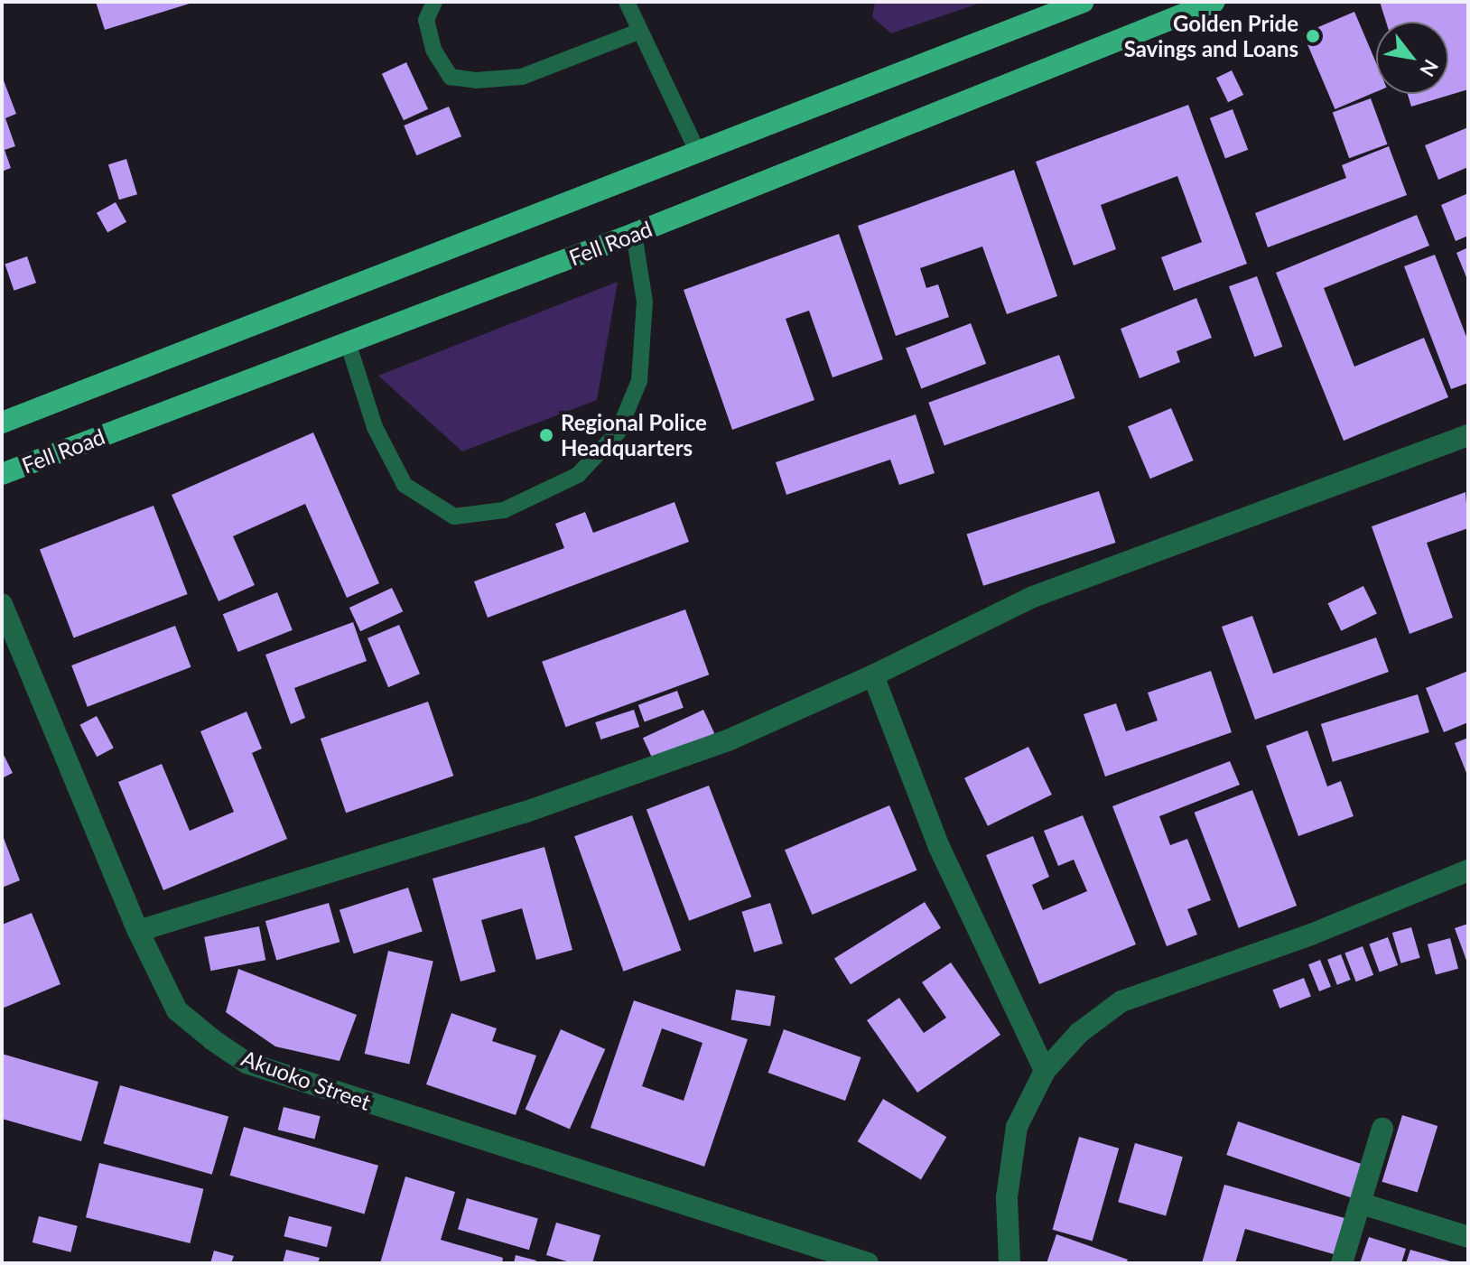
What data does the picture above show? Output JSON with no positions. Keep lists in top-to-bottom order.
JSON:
{
  "streets": {
    "main road": ["Fell Road"],
    "street": ["Akuoko Street"]
  },
  "places": ["Golden Pride Savings and Loans", "Regional Police Headquarters"],
  "north": "bottom right"
}
